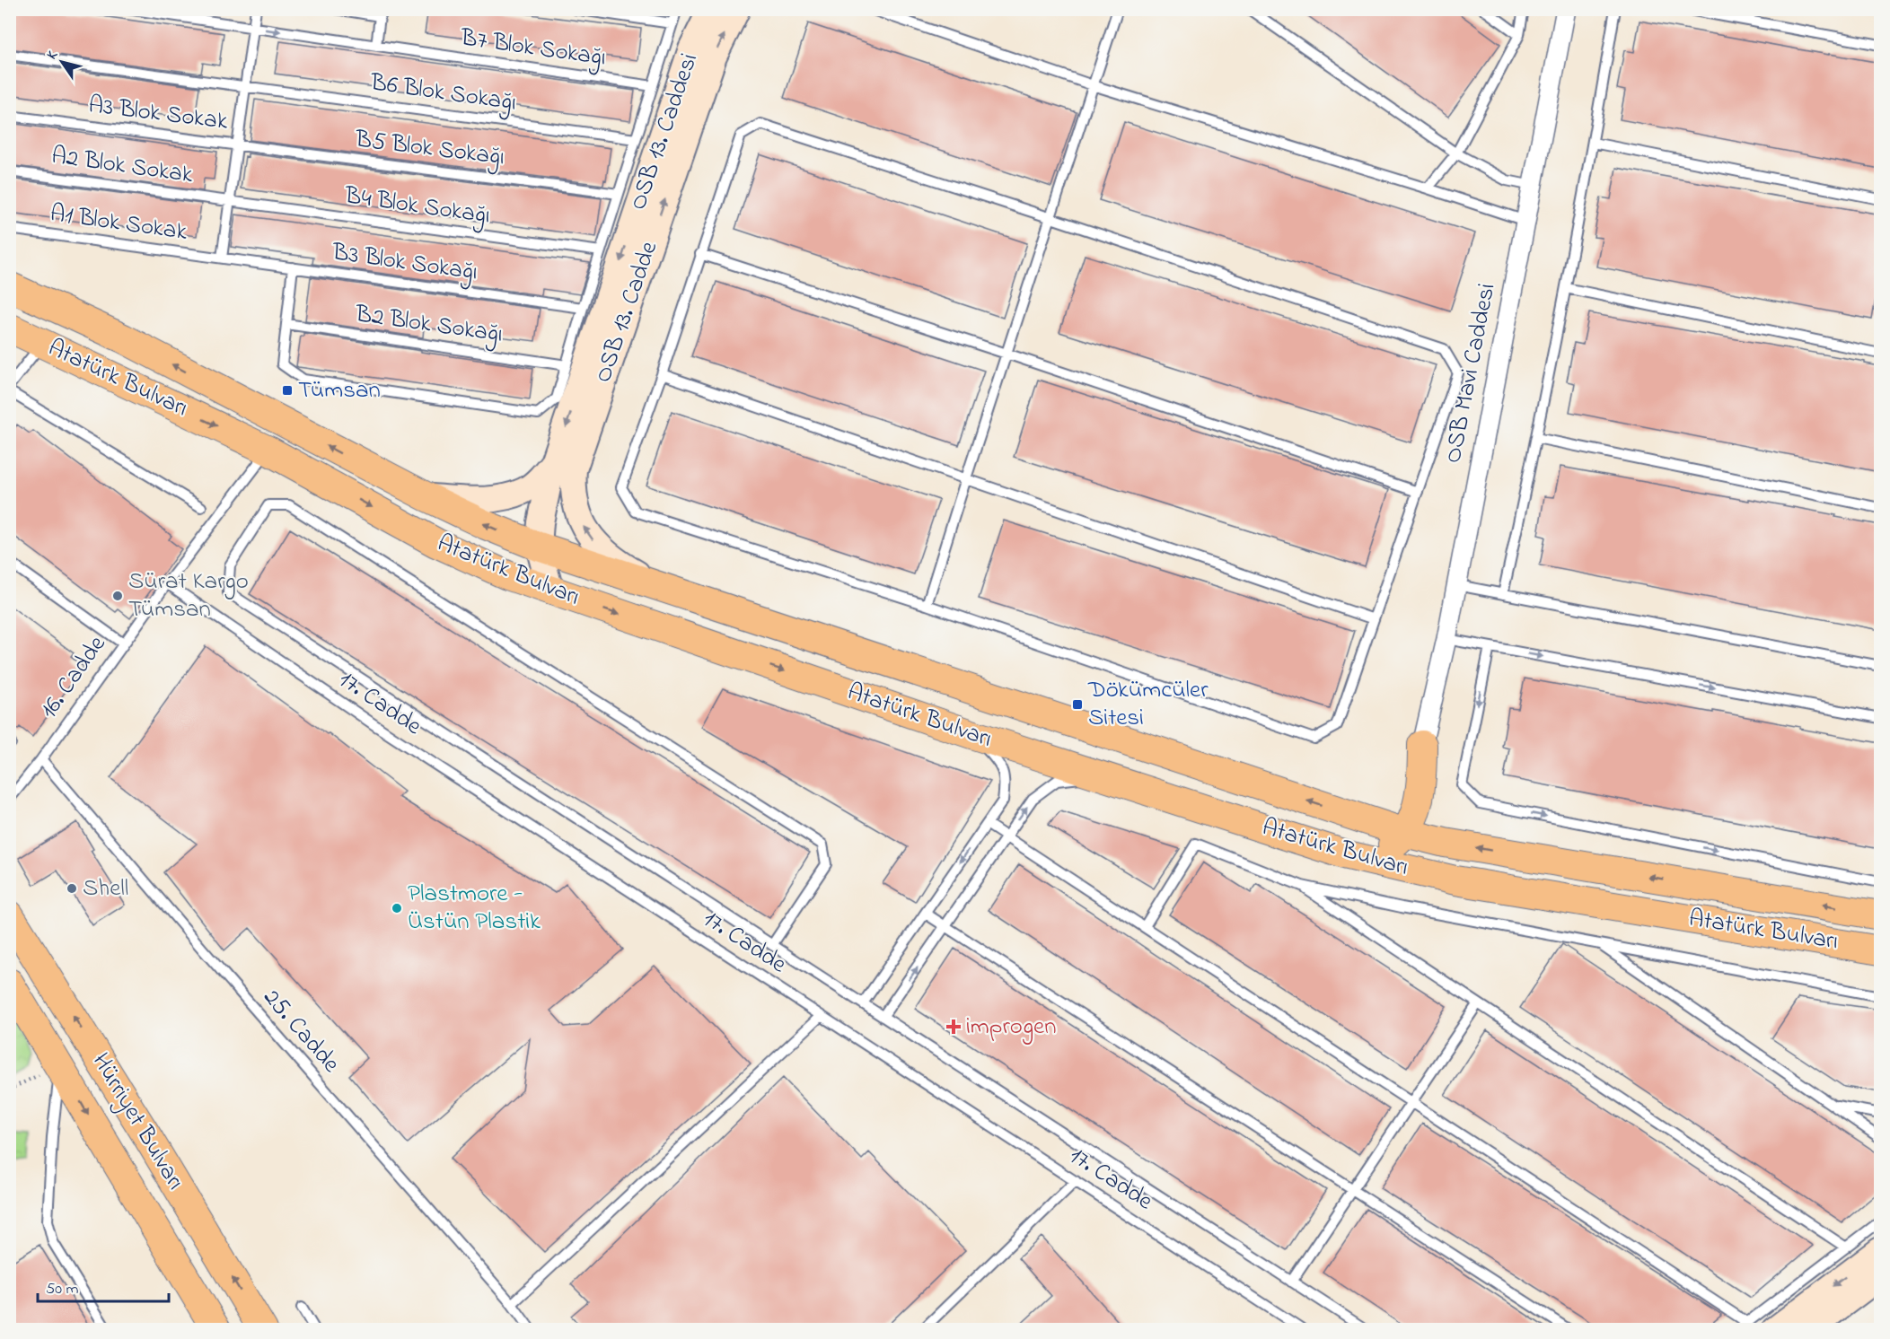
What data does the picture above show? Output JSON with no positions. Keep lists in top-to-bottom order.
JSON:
{
  "streets": {
    "main road": ["Atatürk Bulvarı", "Hürriyet Bulvarı"],
    "street": ["OSB 13. Caddesi", "OSB 13. Cadde", "OSB Mavi Caddesi"],
    "lane": [
      "B7 Blok Sokağı",
      "B6 Blok Sokağı",
      "A3 Blok Sokak",
      "B5 Blok Sokağı",
      "A2 Blok Sokak",
      "B4 Blok Sokağı",
      "A1 Blok Sokak",
      "B3 Blok Sokağı",
      "B2 Blok Sokağı",
      "16. Cadde",
      "17. Cadde",
      "25. Cadde"
    ]
  },
  "crossings": [
    ["A3 Blok Sokak", "B5 Blok Sokağı"],
    ["OSB 13. Caddesi", "OSB 13. Cadde"],
    ["OSB 13. Caddesi", "Atatürk Bulvarı"],
    ["A2 Blok Sokak", "B4 Blok Sokağı"],
    ["A1 Blok Sokak", "B3 Blok Sokağı"],
    ["OSB 13. Cadde", "Atatürk Bulvarı"],
    ["Atatürk Bulvarı", "16. Cadde"],
    ["16. Cadde", "17. Cadde"],
    ["16. Cadde", "25. Cadde"]
  ],
  "one_way": ["OSB 13. Caddesi", "OSB 13. Cadde"],
  "places": {
    "transit": ["Tümsan", "Dökümcüler Sitesi"],
    "other": ["Sürat Kargo Tümsan", "Shell", "Plastmore - Üstün Plastik"],
    "health": ["improgen"]
  },
  "scale_bar": "50 m",
  "north": "top left"
}
